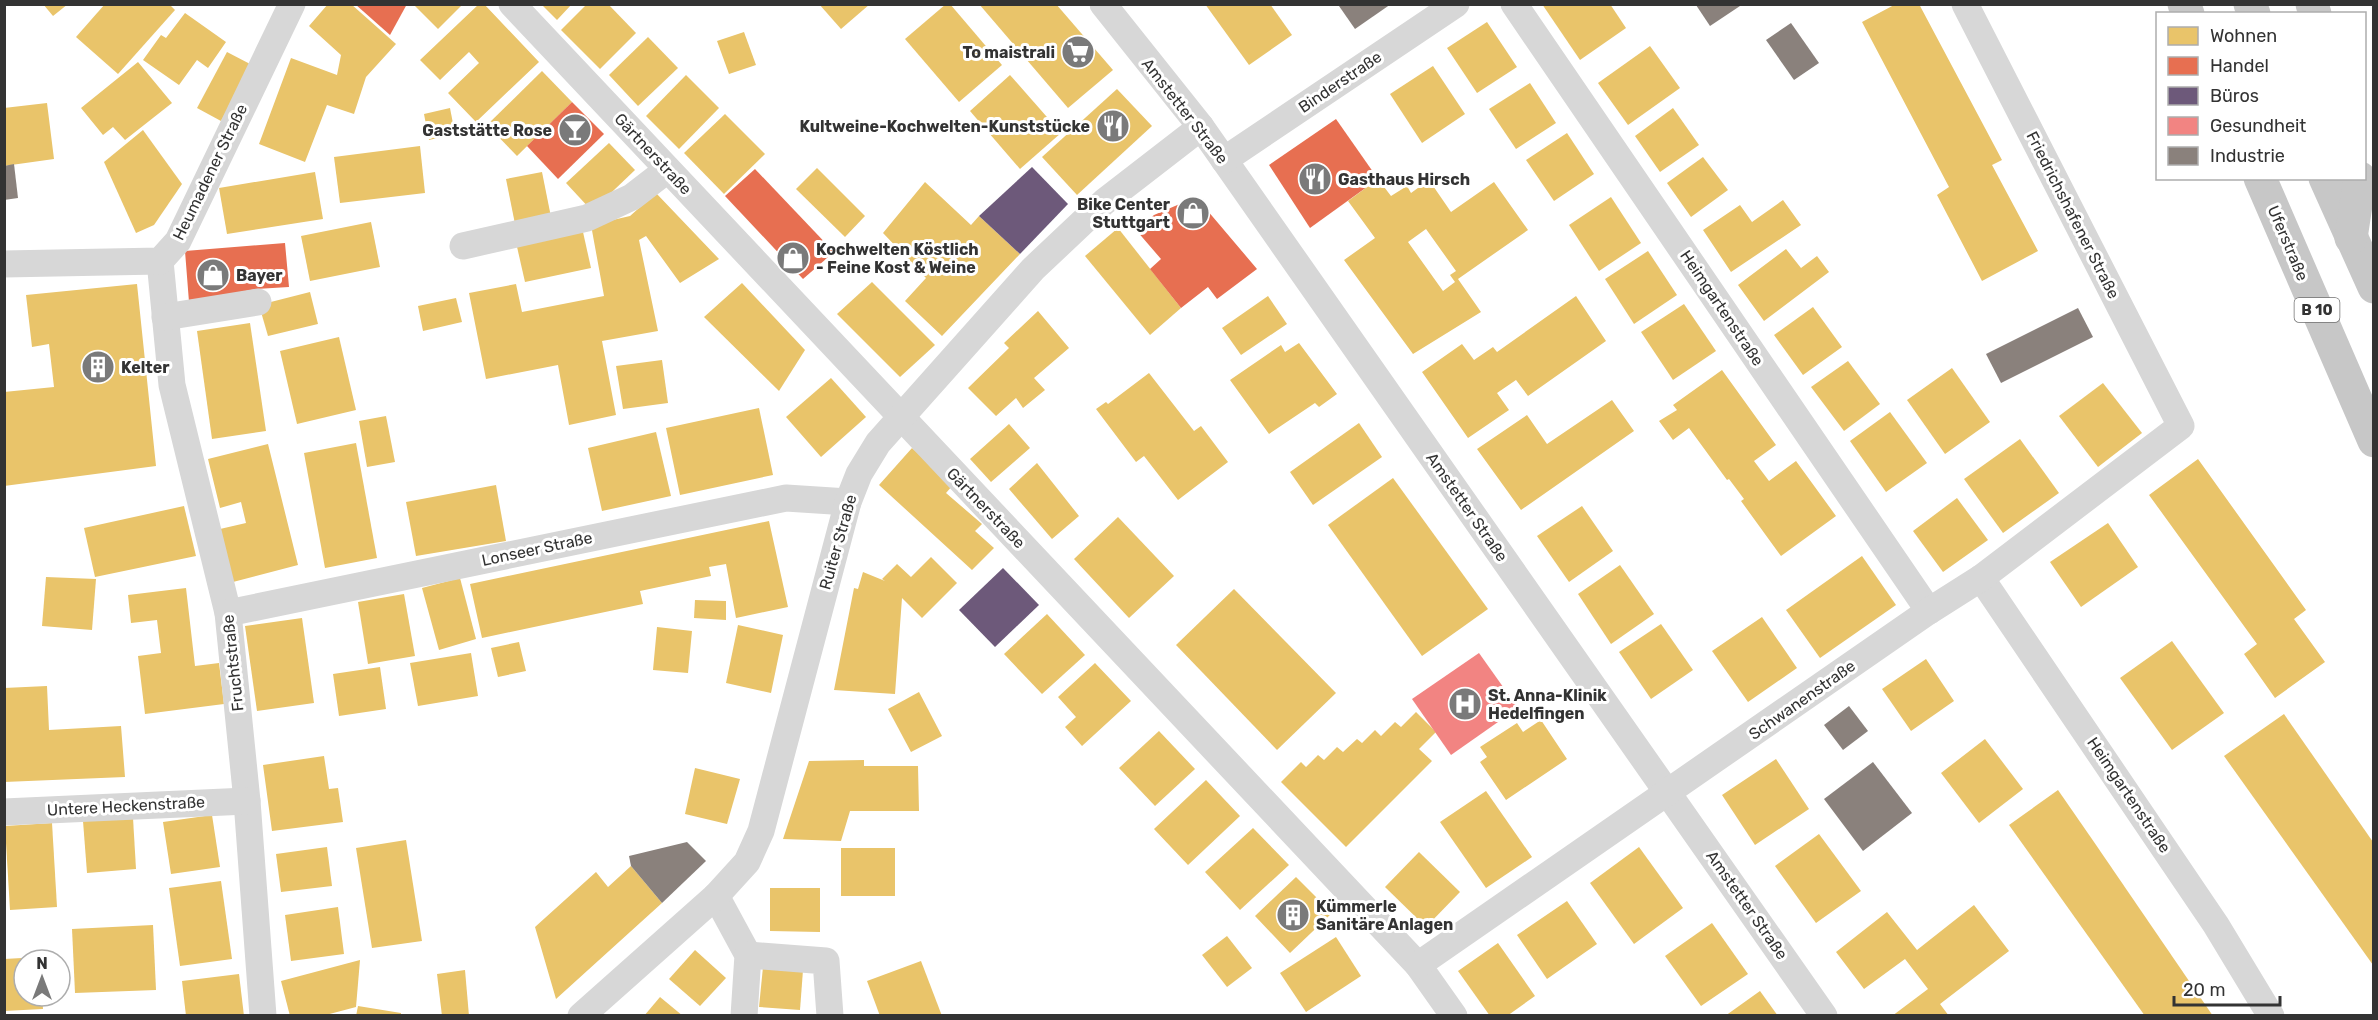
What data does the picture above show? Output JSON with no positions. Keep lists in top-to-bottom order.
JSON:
{
  "streets": {
    "highway": ["Uferstraße", "B 10"],
    "street": [
      "Binderstraße",
      "Amstetter Straße",
      "Gärtnerstraße",
      "Heumadener Straße",
      "Friedrichshafener Straße",
      "Heimgartenstraße",
      "Ruiter Straße",
      "Lonseer Straße",
      "Fruchtstraße",
      "Schwanenstraße",
      "Untere Heckenstraße"
    ]
  },
  "crossings": [
    ["Binderstraße", "Amstetter Straße"],
    ["Amstetter Straße", "Ruiter Straße"],
    ["Amstetter Straße", "Schwanenstraße"],
    ["Gärtnerstraße", "Ruiter Straße"],
    ["Gärtnerstraße", "Schwanenstraße"],
    ["Heumadener Straße", "Fruchtstraße"],
    ["Friedrichshafener Straße", "Schwanenstraße"],
    ["Heimgartenstraße", "Schwanenstraße"],
    ["Ruiter Straße", "Lonseer Straße"],
    ["Lonseer Straße", "Fruchtstraße"],
    ["Fruchtstraße", "Untere Heckenstraße"]
  ],
  "places": {
    "supermarket": ["To maistrali"],
    "restaurant": ["Kultweine-Kochwelten-Kunststücke", "Gasthaus Hirsch"],
    "bar": ["Gaststätte Rose"],
    "shop": ["Bike Center Stuttgart", "Kochwelten Köstlich - Feine Kost & Weine", "Bayer"],
    "building": ["Kelter", "Kümmerle Sanitäre Anlagen"],
    "hospital": ["St. Anna-Klinik Hedelfingen"]
  },
  "legend": [
    "Wohnen",
    "Handel",
    "Büros",
    "Gesundheit",
    "Industrie"
  ],
  "scale_bar": "20 m",
  "north": "top"
}
